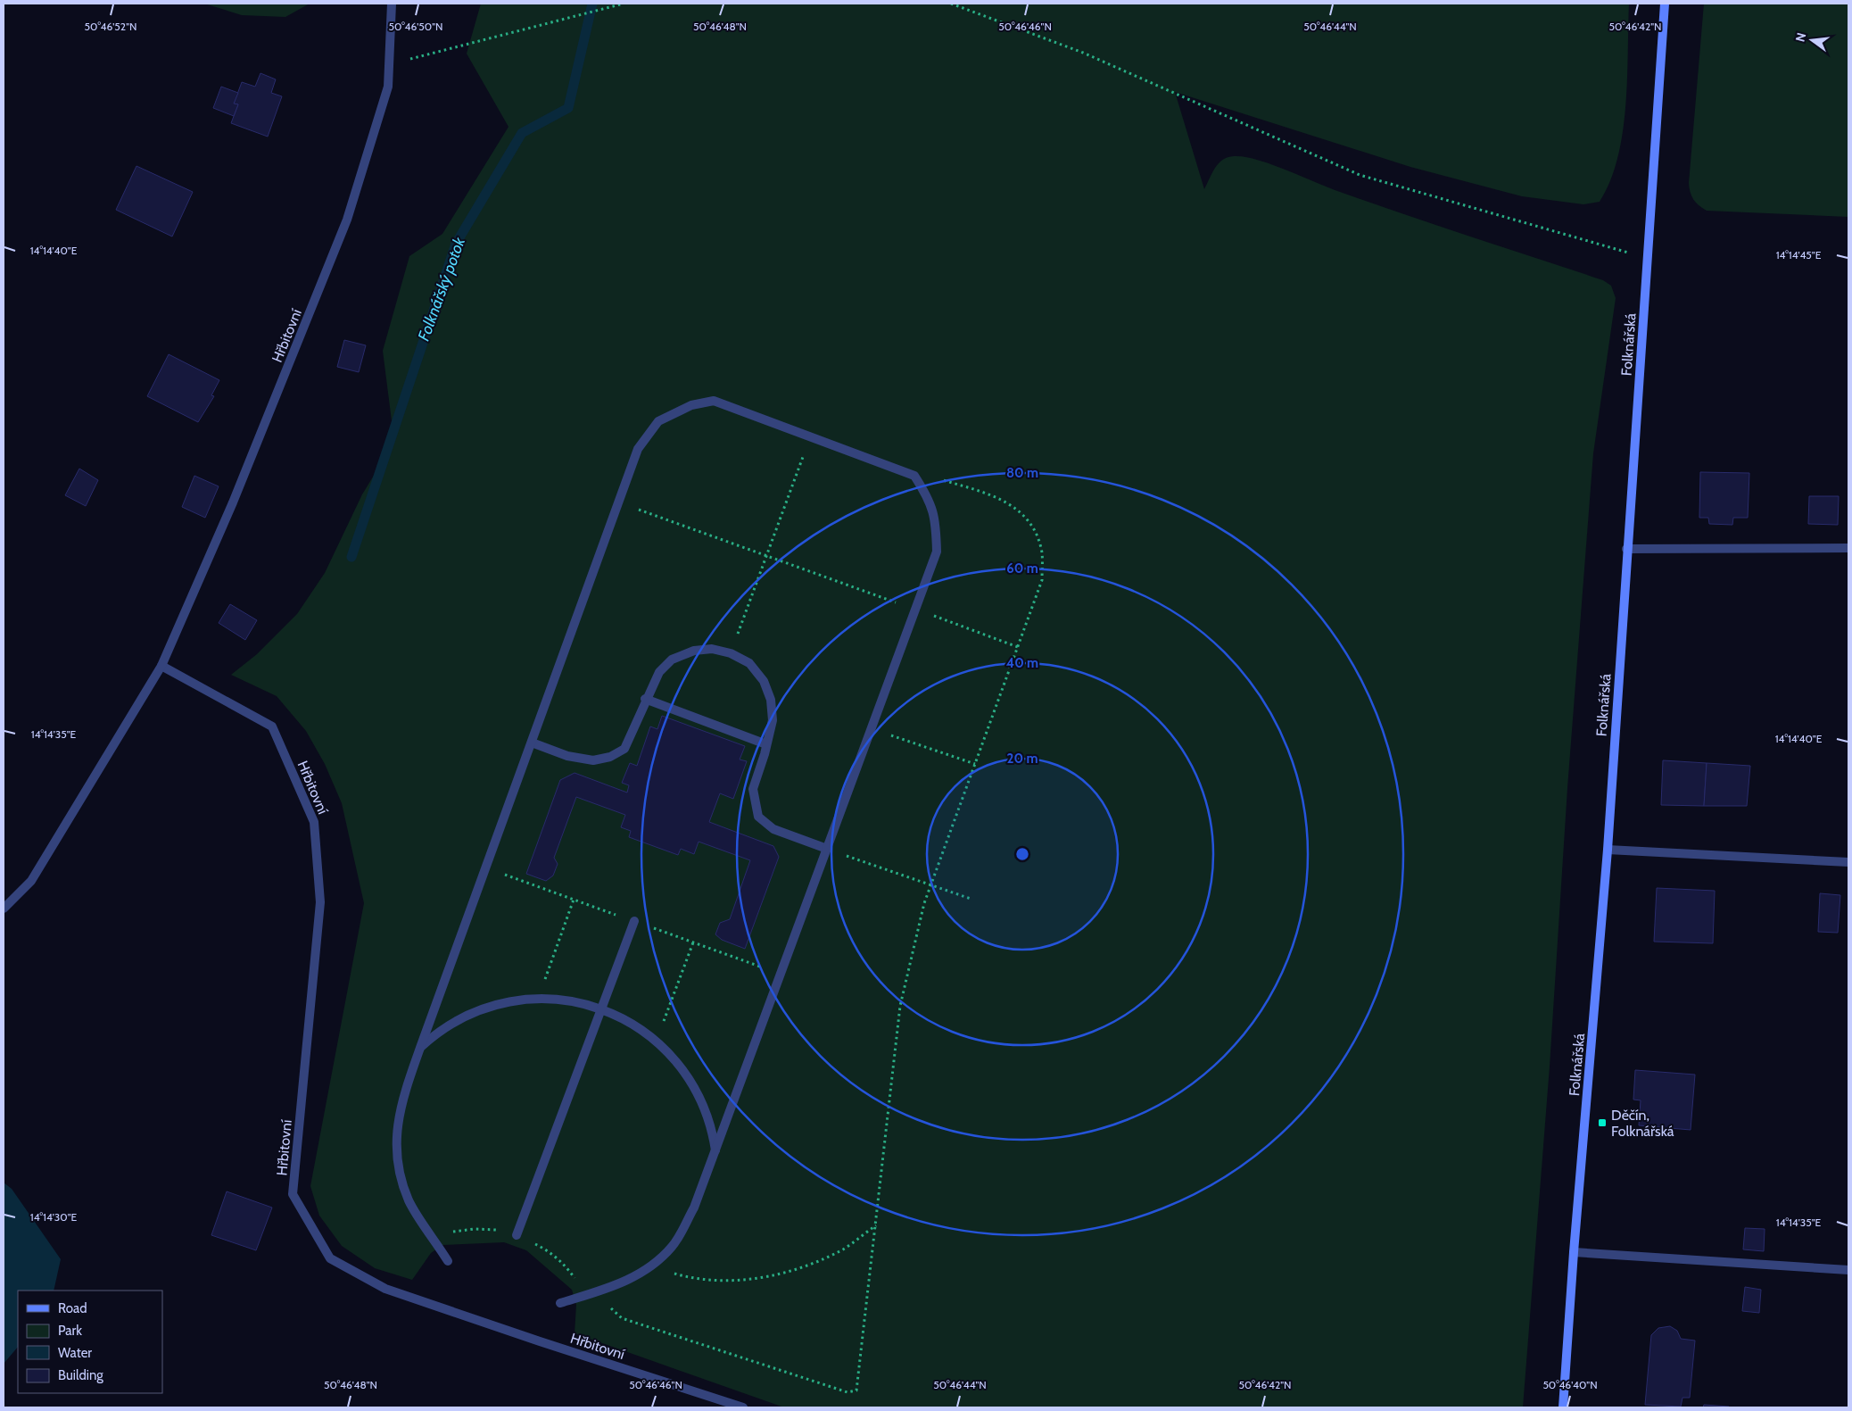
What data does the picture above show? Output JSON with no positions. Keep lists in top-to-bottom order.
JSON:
{
  "streets": {
    "street": ["Hřbitovní", "Folknářská"]
  },
  "water": ["Folknářský potok"],
  "places": {
    "transit": ["Děčín, Folknářská"]
  },
  "legend": [
    "Road",
    "Park",
    "Water",
    "Building"
  ],
  "north": "left",
  "coordinates": [
    "50°46'50\"N",
    "50°46'48\"N",
    "50°46'46\"N",
    "50°46'44\"N",
    "50°46'42\"N",
    "50°46'52\"N",
    "14°14'40\"E",
    "14°14'45\"E",
    "14°14'35\"E",
    "14°14'30\"E",
    "50°46'40\"N"
  ],
  "rings": [
    "80 m",
    "60 m",
    "40 m",
    "20 m"
  ]
}
